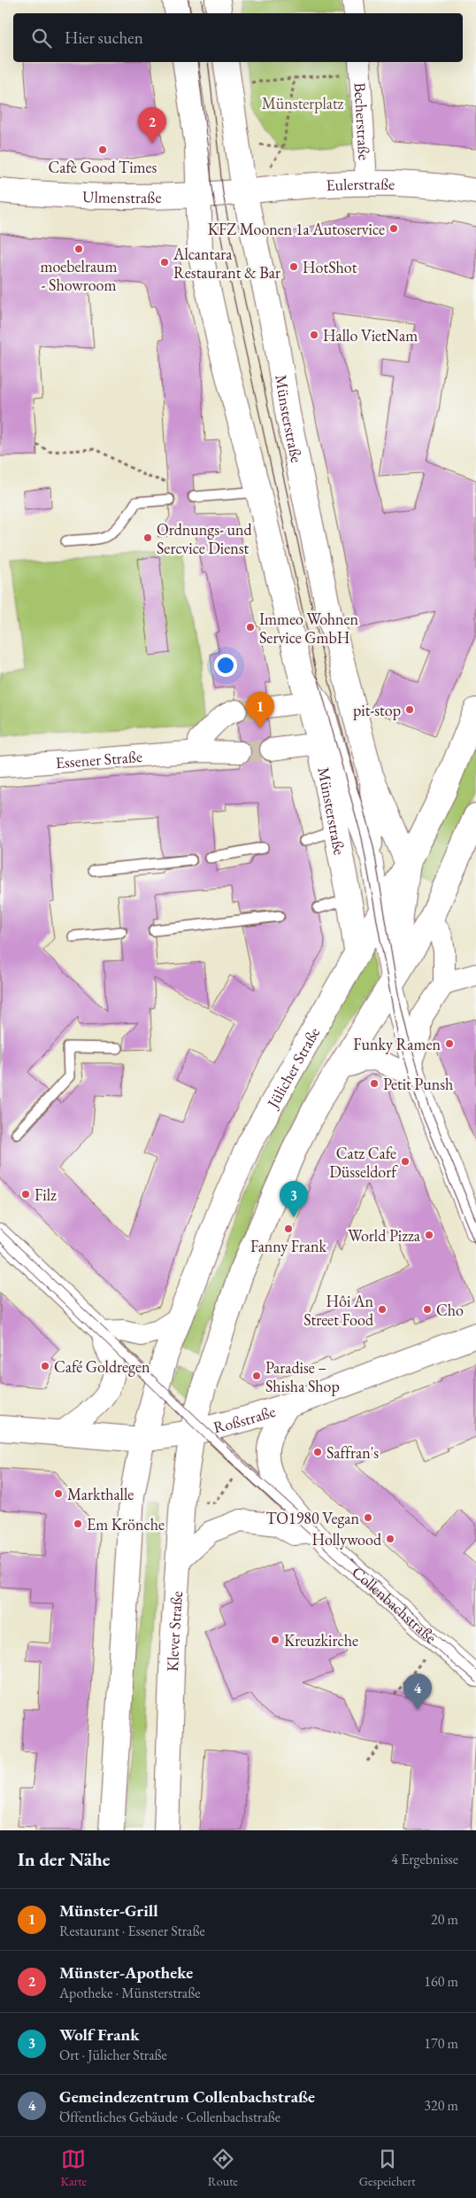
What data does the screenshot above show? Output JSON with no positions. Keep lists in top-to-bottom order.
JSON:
{
  "streets": {
    "main road": [
      "Eulerstraße",
      "Ulmenstraße",
      "Münsterstraße",
      "Jülicher Straße",
      "Roßstraße",
      "Klever Straße"
    ],
    "street": ["Becherstraße", "Essener Straße", "Collenbachstraße"]
  },
  "crossings": [
    ["Becherstraße", "Eulerstraße"],
    ["Eulerstraße", "Ulmenstraße"],
    ["Eulerstraße", "Münsterstraße"],
    ["Ulmenstraße", "Münsterstraße"],
    ["Münsterstraße", "Jülicher Straße"],
    ["Jülicher Straße", "Roßstraße"],
    ["Roßstraße", "Collenbachstraße"],
    ["Roßstraße", "Klever Straße"]
  ],
  "parks": ["Münsterplatz"],
  "places": [
    "Cafè Good Times",
    "KFZ Moonen 1a Autoservice",
    "moebelraum - Showroom",
    "Alcantara Restaurant & Bar",
    "HotShot",
    "Hallo VietNam",
    "Ordnungs- und Sercvice Dienst",
    "Immeo Wohnen Service GmbH",
    "pit-stop",
    "Funky Ramen",
    "Petit Punsh",
    "Catz Cafe Düsseldorf",
    "Filz",
    "Fanny Frank",
    "World Pizza",
    "Hôi An Street Food",
    "Cho",
    "Café Goldregen",
    "Paradise – Shisha Shop",
    "Saffran's",
    "Markthalle",
    "TO1980 Vegan",
    "Em Krönche",
    "Hollywood",
    "Kreuzkirche"
  ],
  "page": {
    "search": "Hier suchen",
    "pins": [
      "2",
      "1",
      "3",
      "4"
    ],
    "heading": ["In der Nähe", "4 Ergebnisse"],
    "list": [
      {
        "mark": "1",
        "name": "Münster-Grill",
        "note": "Restaurant · Essener Straße",
        "value": "20 m"
      },
      {
        "mark": "2",
        "name": "Münster-Apotheke",
        "note": "Apotheke · Münsterstraße",
        "value": "160 m"
      },
      {
        "mark": "3",
        "name": "Wolf Frank",
        "note": "Ort · Jülicher Straße",
        "value": "170 m"
      },
      {
        "mark": "4",
        "name": "Gemeindezentrum Collenbachstraße",
        "note": "Öffentliches Gebäude · Collenbachstraße",
        "value": "320 m"
      }
    ],
    "nav": ["Karte", "Route", "Gespeichert"]
  }
}
